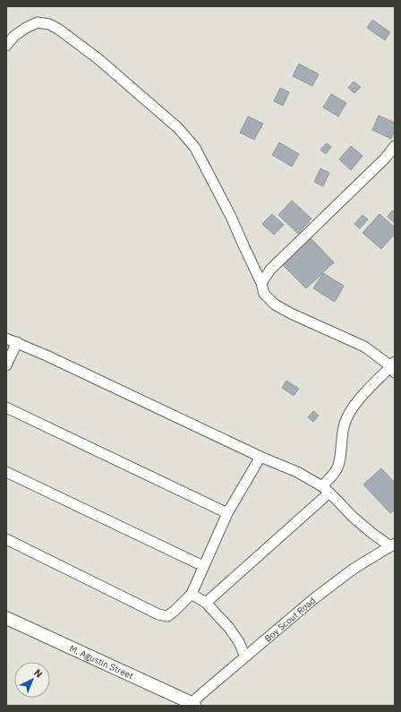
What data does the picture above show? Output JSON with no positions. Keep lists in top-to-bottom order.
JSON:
{
  "streets": {
    "street": ["Boy Scout Road", "M. Agustin Street"]
  },
  "crossings": [
    ["Boy Scout Road", "M. Agustin Street"]
  ],
  "north": "top right"
}
